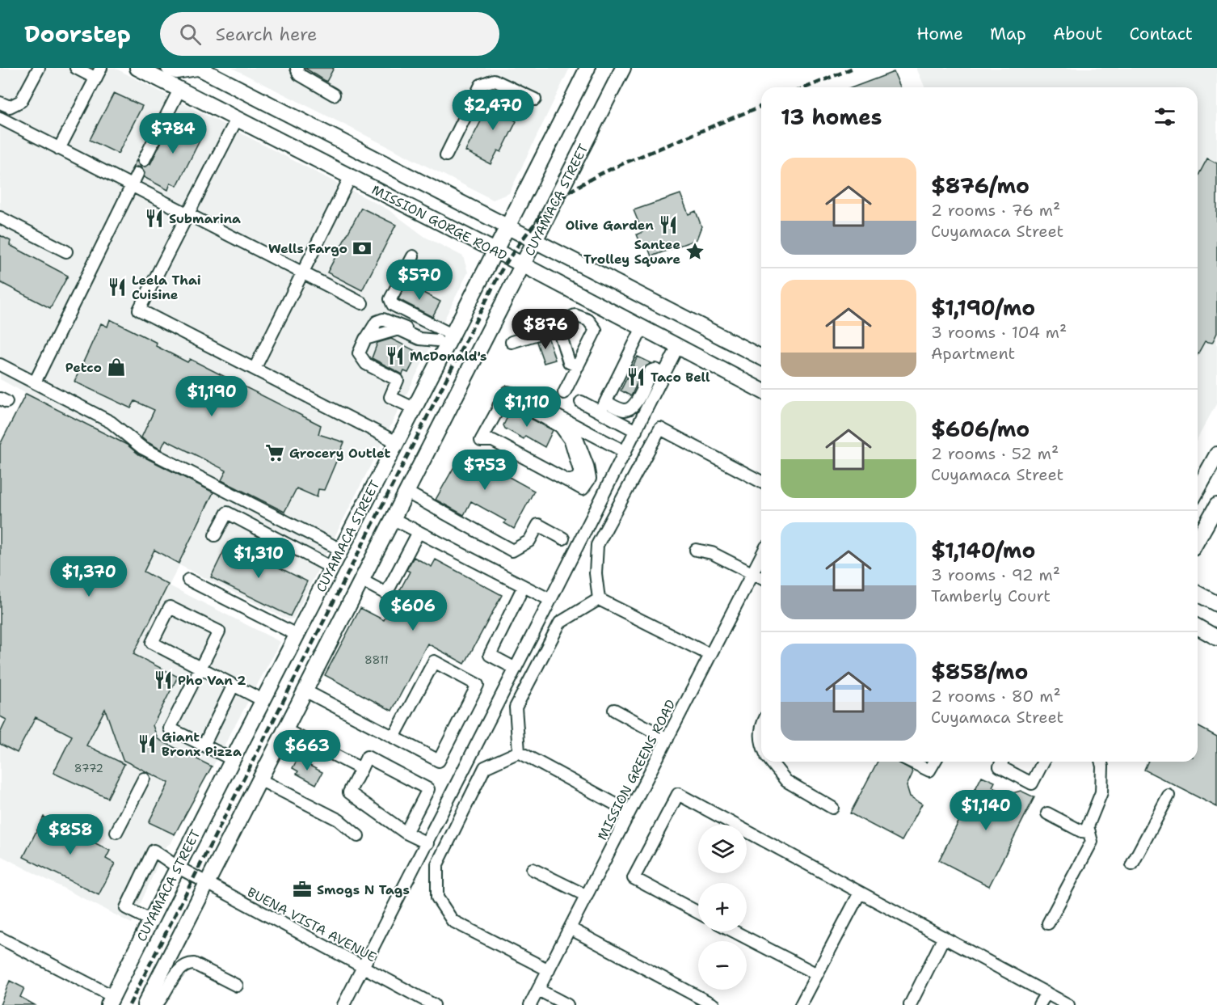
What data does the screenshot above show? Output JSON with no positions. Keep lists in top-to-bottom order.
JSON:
{
  "streets": {
    "main road": ["CUYAMACA STREET", "MISSION GORGE ROAD"],
    "street": ["MISSION GREENS ROAD", "BUENA VISTA AVENUE"]
  },
  "crossings": [
    ["CUYAMACA STREET", "MISSION GORGE ROAD"],
    ["CUYAMACA STREET", "BUENA VISTA AVENUE"]
  ],
  "places": {
    "restaurant": [
      "Submarina",
      "Olive Garden",
      "Leela Thai Cuisine",
      "McDonald's",
      "Taco Bell",
      "Pho Van 2",
      "Giant Bronx Pizza"
    ],
    "bank": ["Wells Fargo"],
    "place": ["Santee Trolley Square"],
    "shop": ["Petco"],
    "supermarket": ["Grocery Outlet"],
    "office": ["Smogs N Tags"]
  },
  "house_numbers": ["8811", "8772"],
  "page": {
    "header": "Doorstep",
    "search": "Search here",
    "nav": [
      "Home",
      "Map",
      "About",
      "Contact"
    ],
    "heading": "13 homes",
    "price": [
      "$2,470",
      "$784",
      "$570",
      "$876",
      "$1,190",
      "$1,110",
      "$753",
      "$1,310",
      "$1,370",
      "$606",
      "$663",
      "$1,140",
      "$858"
    ],
    "list": [
      {
        "name": "$876/mo",
        "note": "2 rooms · 76 m² · Cuyamaca Street"
      },
      {
        "name": "$1,190/mo",
        "note": "3 rooms · 104 m² · Apartment"
      },
      {
        "name": "$606/mo",
        "note": "2 rooms · 52 m² · Cuyamaca Street"
      },
      {
        "name": "$1,140/mo",
        "note": "3 rooms · 92 m² · Tamberly Court"
      },
      {
        "name": "$858/mo",
        "note": "2 rooms · 80 m² · Cuyamaca Street"
      }
    ],
    "map_buttons": ["+", "−"]
  }
}
